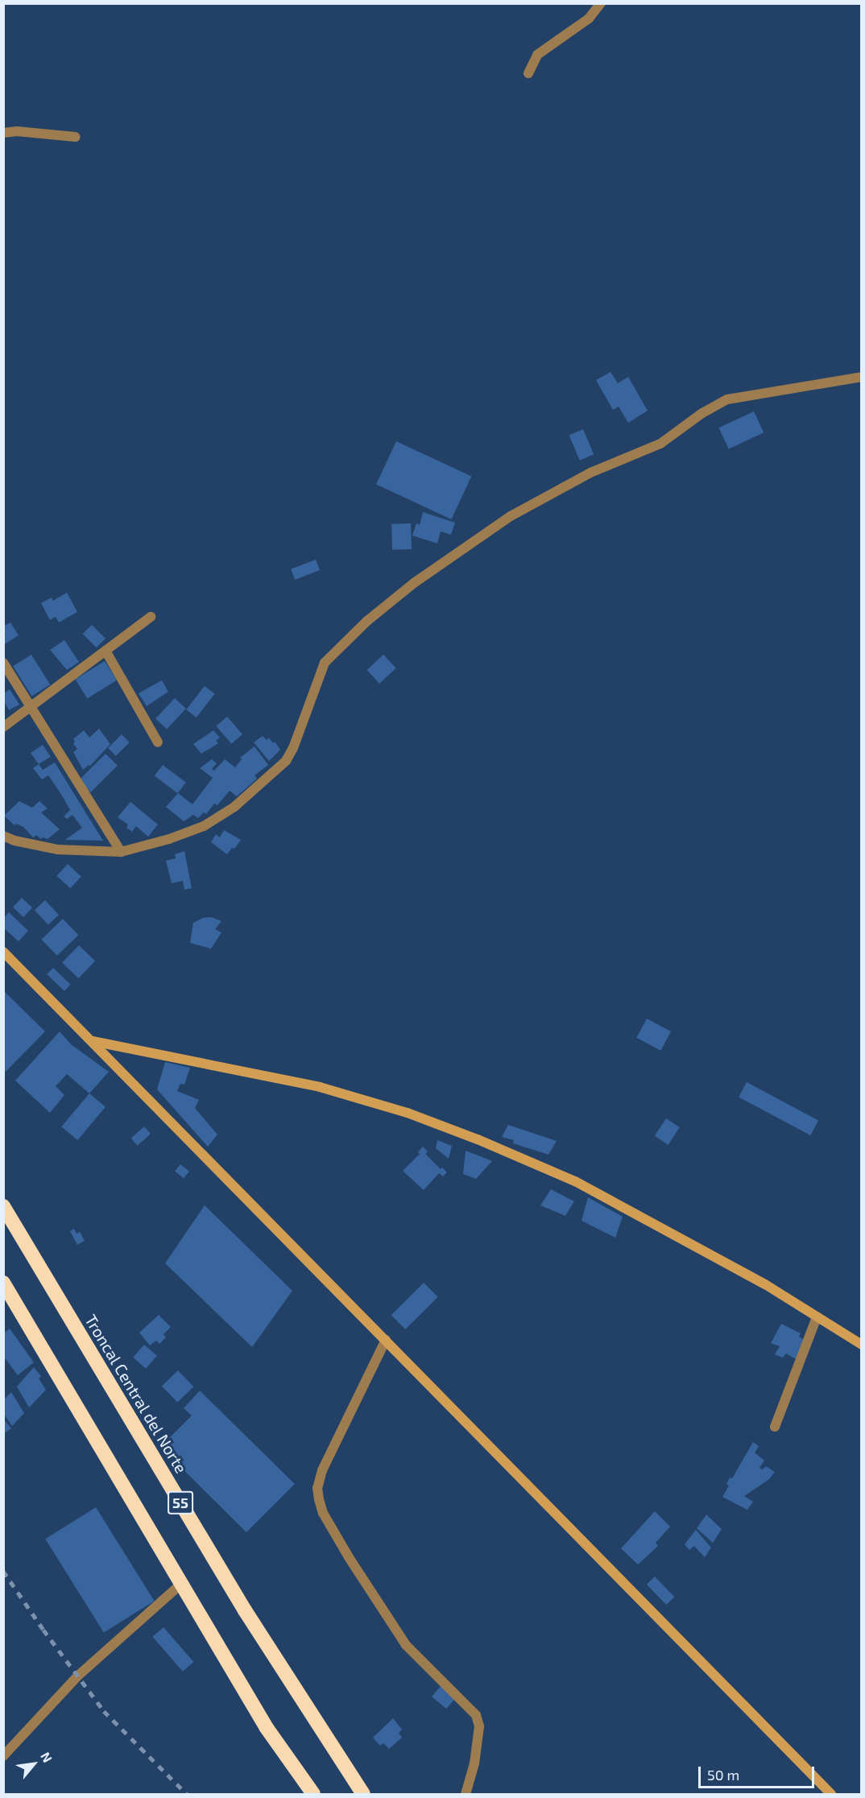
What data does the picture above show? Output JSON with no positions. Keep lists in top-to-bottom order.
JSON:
{
  "streets": {
    "highway": ["Troncal Central del Norte", "55"]
  },
  "scale_bar": "50 m",
  "north": "top right"
}
